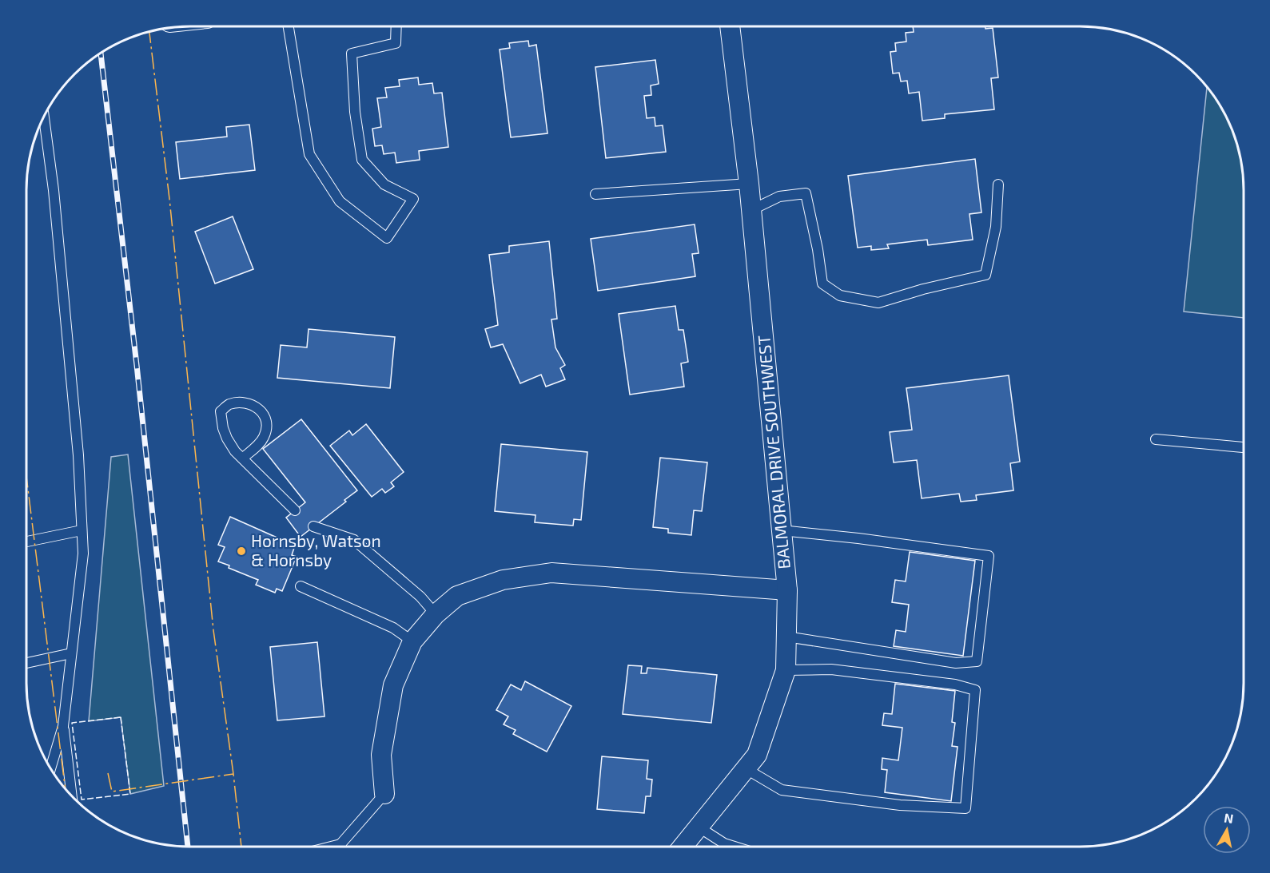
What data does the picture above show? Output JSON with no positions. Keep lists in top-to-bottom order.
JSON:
{
  "streets": {
    "street": ["BALMORAL DRIVE SOUTHWEST"]
  },
  "places": ["Hornsby, Watson & Hornsby"],
  "north": "top"
}
